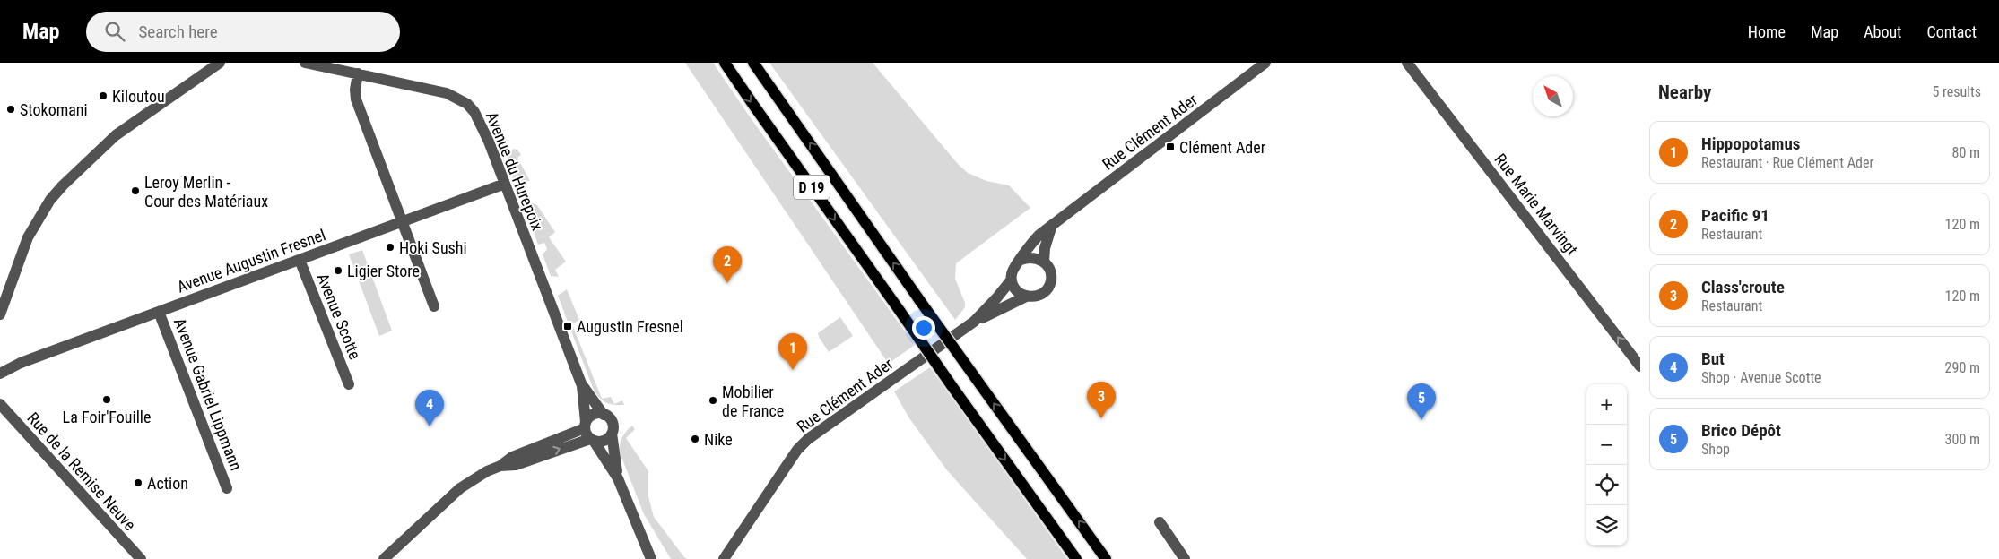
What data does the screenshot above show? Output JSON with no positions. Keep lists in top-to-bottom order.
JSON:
{
  "streets": {
    "main road": ["D 19"],
    "street": [
      "Rue Clément Ader",
      "Avenue du Hurepoix",
      "Rue Marie Marvingt",
      "Avenue Augustin Fresnel",
      "Avenue Scotte",
      "Avenue Gabriel Lippmann",
      "Rue de la Remise Neuve"
    ]
  },
  "crossings": [
    ["Avenue du Hurepoix", "Avenue Augustin Fresnel"],
    ["Avenue Augustin Fresnel", "Avenue Scotte"],
    ["Avenue Augustin Fresnel", "Avenue Gabriel Lippmann"]
  ],
  "one_way": ["Rue Marie Marvingt"],
  "places": {
    "other": [
      "Kiloutou",
      "Stokomani",
      "Leroy Merlin - Cour des Matériaux",
      "Hoki Sushi",
      "Ligier Store",
      "La Foir'Fouille",
      "Mobilier de France",
      "Nike",
      "Action"
    ],
    "transit": ["Clément Ader", "Augustin Fresnel"]
  },
  "north": "top left",
  "page": {
    "header": "Map",
    "search": "Search here",
    "nav": [
      "Home",
      "Map",
      "About",
      "Contact"
    ],
    "heading": ["Nearby", "5 results"],
    "list": [
      {
        "mark": "1",
        "name": "Hippopotamus",
        "note": "Restaurant · Rue Clément Ader",
        "value": "80 m"
      },
      {
        "mark": "2",
        "name": "Pacific 91",
        "note": "Restaurant",
        "value": "120 m"
      },
      {
        "mark": "3",
        "name": "Class'croute",
        "note": "Restaurant",
        "value": "120 m"
      },
      {
        "mark": "4",
        "name": "But",
        "note": "Shop · Avenue Scotte",
        "value": "290 m"
      },
      {
        "mark": "5",
        "name": "Brico Dépôt",
        "note": "Shop",
        "value": "300 m"
      }
    ],
    "pins": [
      "2",
      "1",
      "3",
      "5",
      "4"
    ],
    "map_buttons": ["+", "−"]
  }
}
